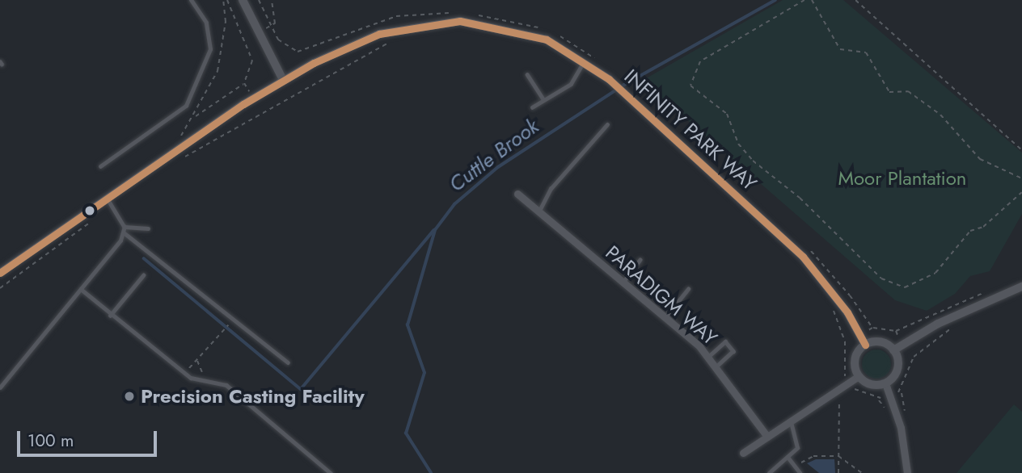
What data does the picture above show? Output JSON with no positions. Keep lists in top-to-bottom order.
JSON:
{
  "streets": {
    "street": ["INFINITY PARK WAY", "PARADIGM WAY"]
  },
  "water": ["Cuttle Brook"],
  "parks": ["Moor Plantation"],
  "places": ["Precision Casting Facility"],
  "scale_bar": "100 m"
}
